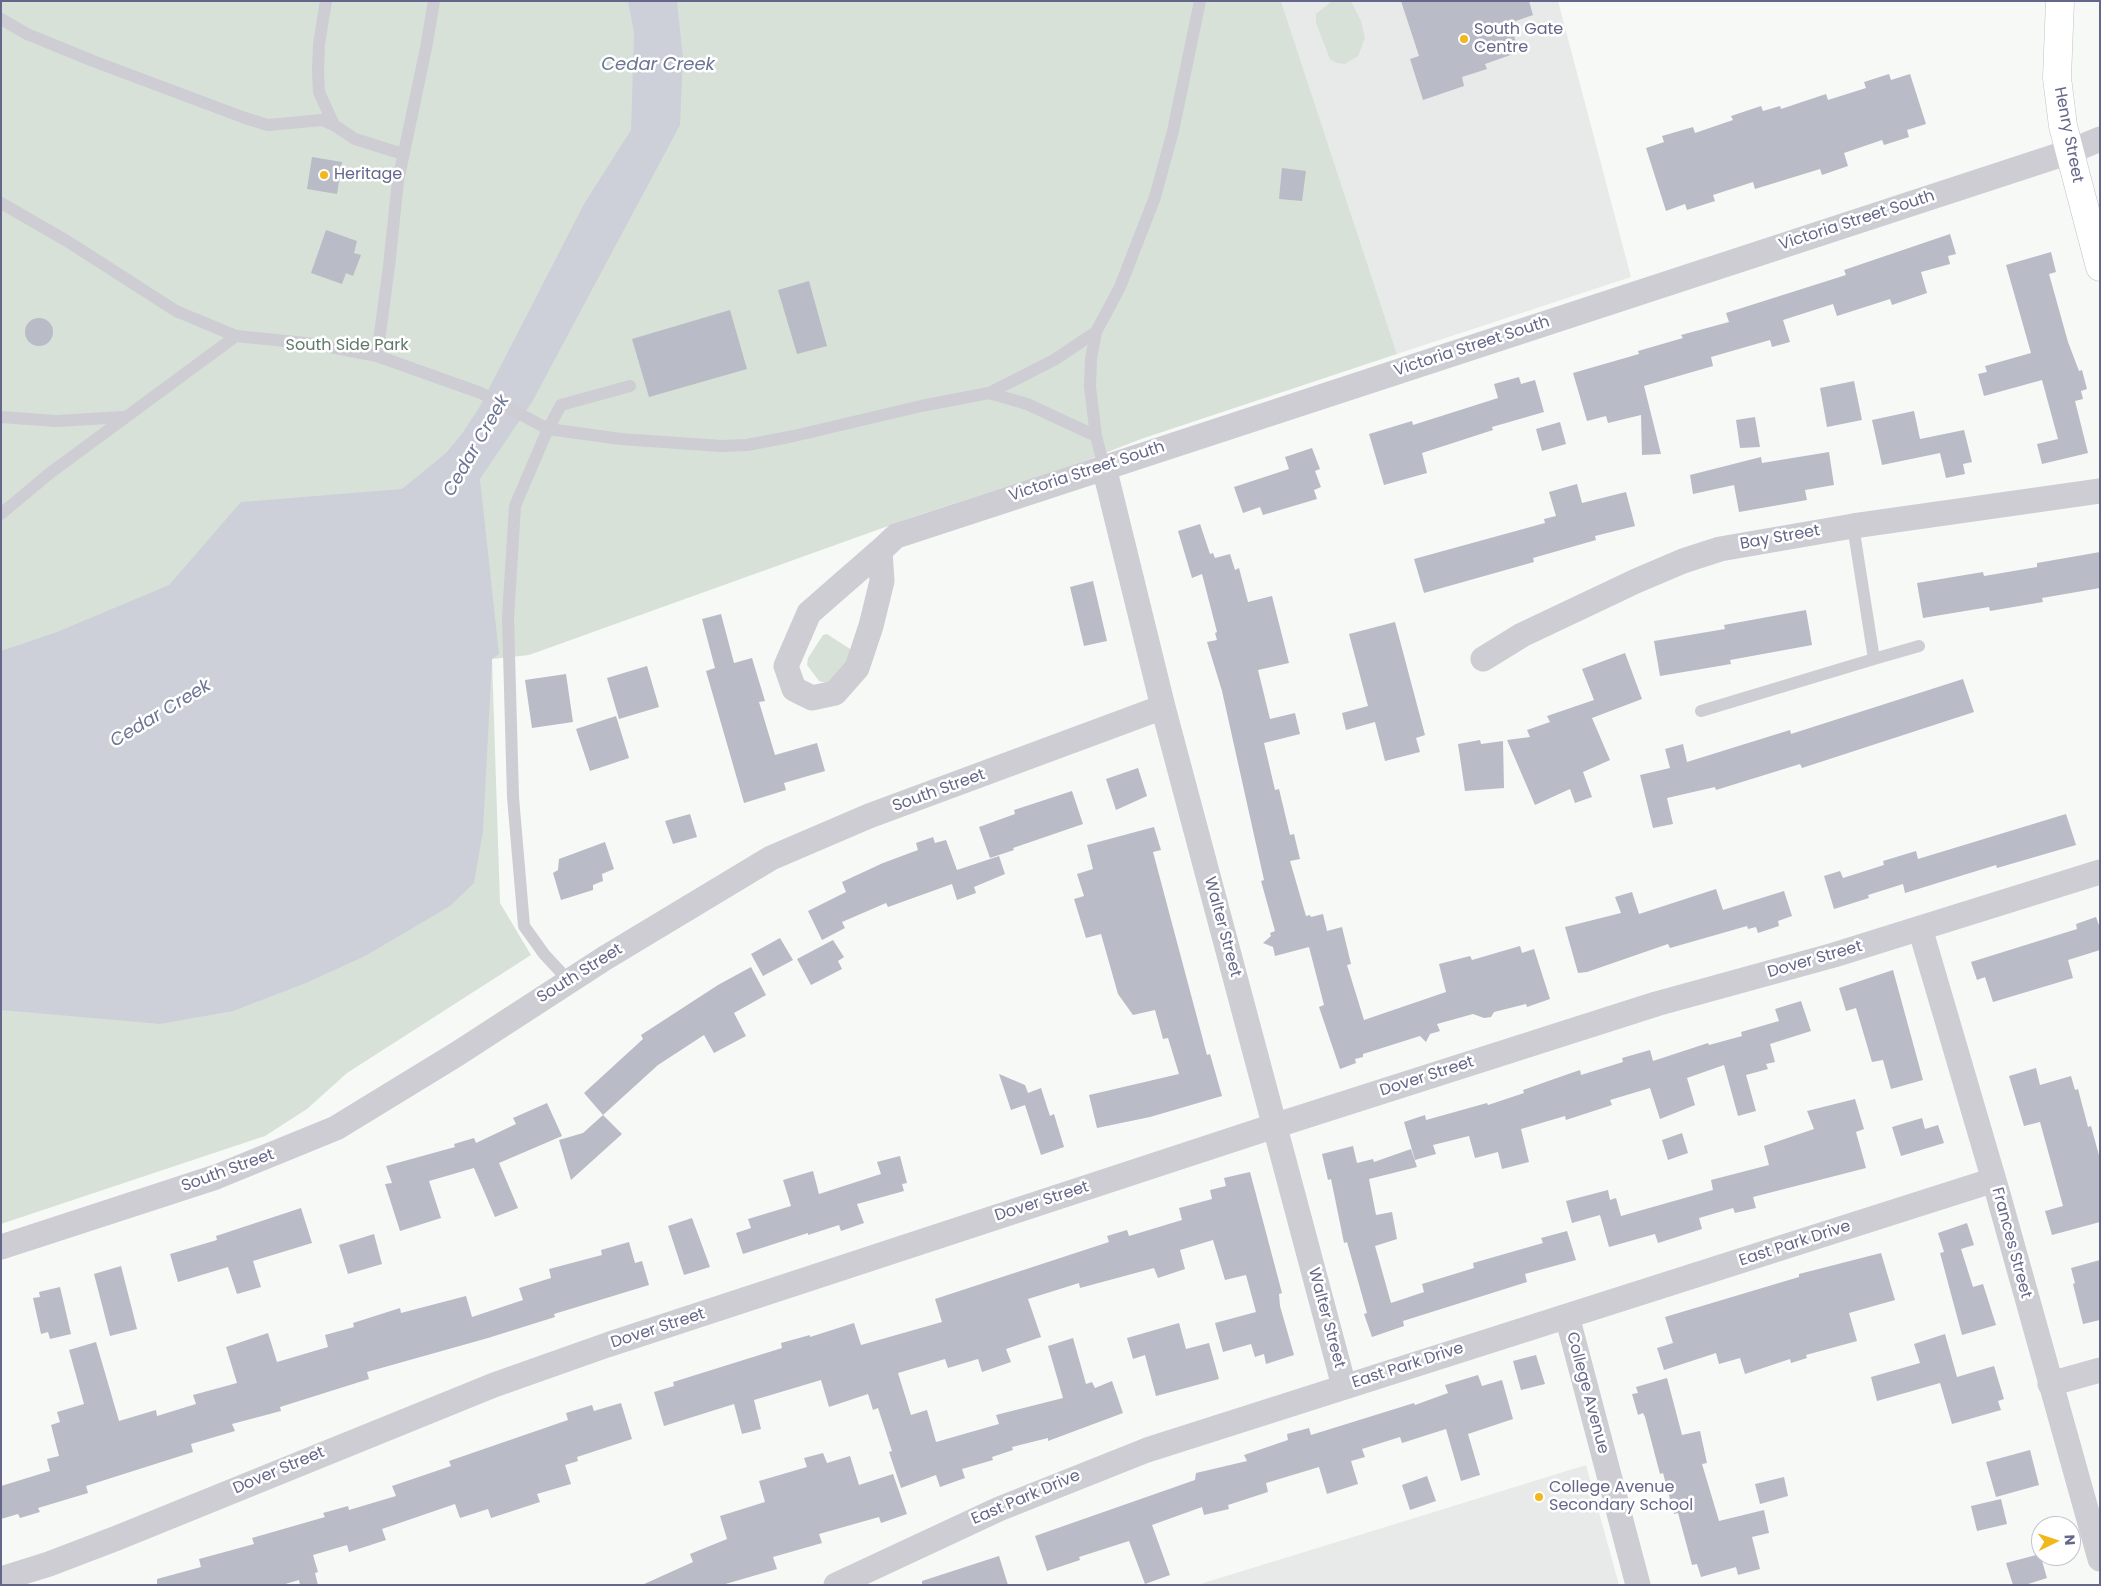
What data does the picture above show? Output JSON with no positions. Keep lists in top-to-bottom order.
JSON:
{
  "streets": {
    "main road": ["Henry Street"],
    "street": [
      "Victoria Street South",
      "Bay Street",
      "South Street",
      "Walter Street",
      "Dover Street",
      "Frances Street",
      "East Park Drive",
      "College Avenue"
    ]
  },
  "crossings": [
    ["Henry Street", "Victoria Street South"],
    ["Victoria Street South", "Walter Street"],
    ["South Street", "Walter Street"],
    ["Walter Street", "Dover Street"],
    ["Walter Street", "East Park Drive"],
    ["Dover Street", "Frances Street"],
    ["Frances Street", "East Park Drive"],
    ["East Park Drive", "College Avenue"]
  ],
  "water": ["Cedar Creek"],
  "parks": ["South Side Park"],
  "places": ["South Gate Centre", "Heritage", "College Avenue Secondary School"],
  "north": "right"
}
